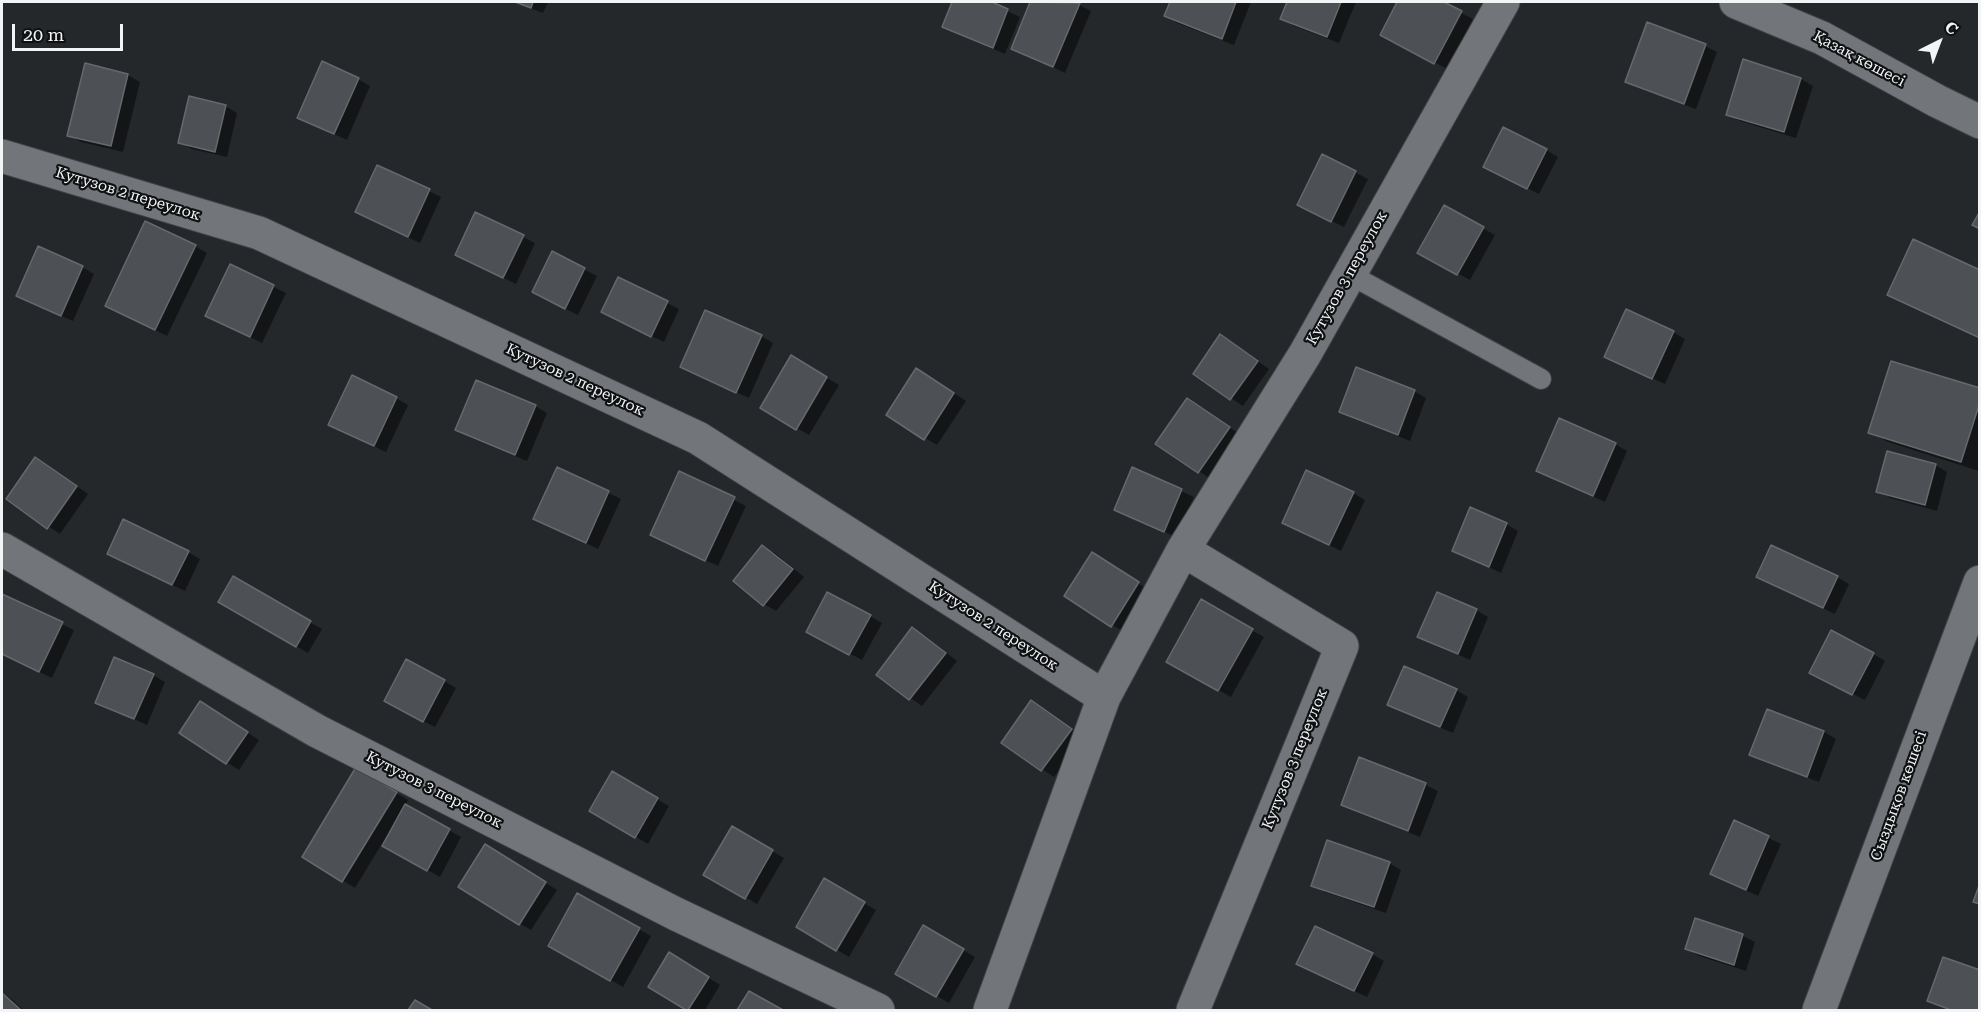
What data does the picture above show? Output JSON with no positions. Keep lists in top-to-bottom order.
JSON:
{
  "streets": {
    "street": [
      "Қазақ көшесі",
      "Кутузов 2 переулок",
      "Кутузов 3 переулок",
      "Сыздықов көшесі"
    ]
  },
  "crossings": [
    ["Кутузов 2 переулок", "Кутузов 3 переулок"]
  ],
  "scale_bar": "20 m",
  "north": "top right"
}
